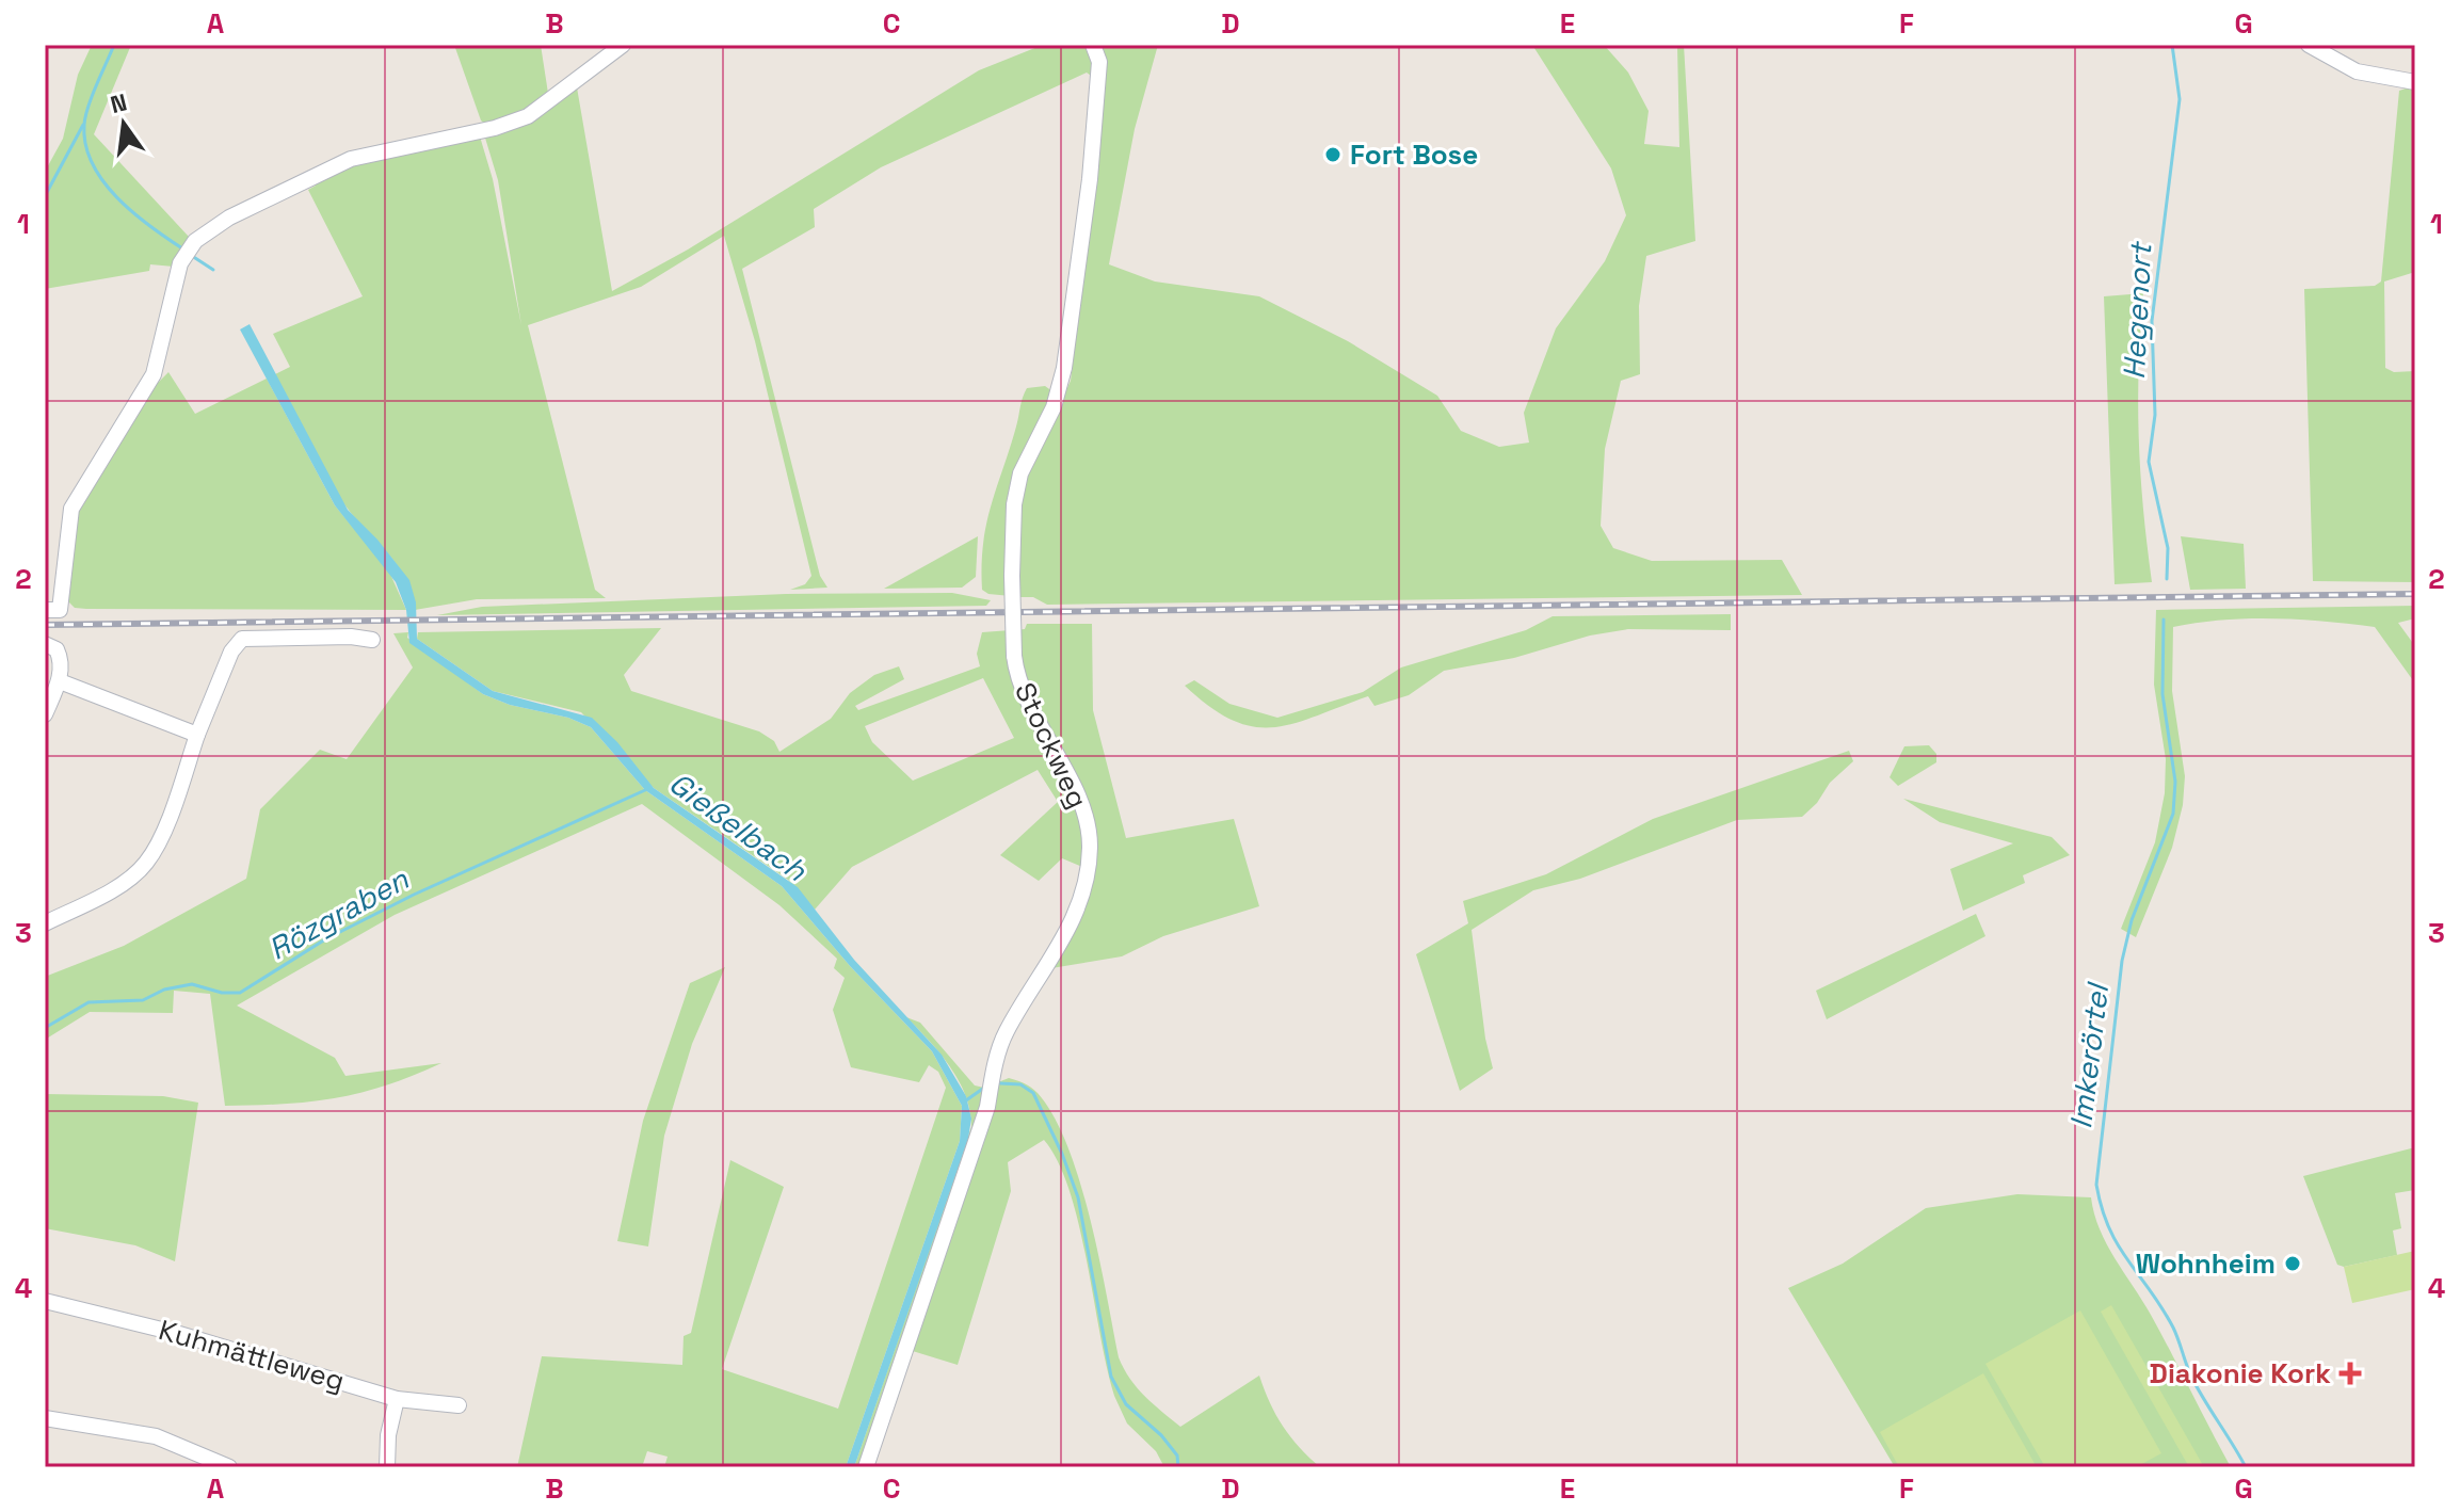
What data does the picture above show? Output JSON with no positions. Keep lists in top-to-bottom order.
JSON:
{
  "streets": {
    "street": ["Stockweg", "Kuhmättleweg"]
  },
  "water": [
    "Hegenort",
    "Gießelbach",
    "Rözgraben",
    "Imkerörtel"
  ],
  "places": {
    "other": ["Fort Bose", "Wohnheim"],
    "health": ["Diakonie Kork"]
  },
  "north": "top",
  "grid": {
    "columns": [
      "A",
      "B",
      "C",
      "D",
      "E",
      "F",
      "G"
    ],
    "rows": [
      "1",
      "2",
      "3",
      "4"
    ]
  }
}
